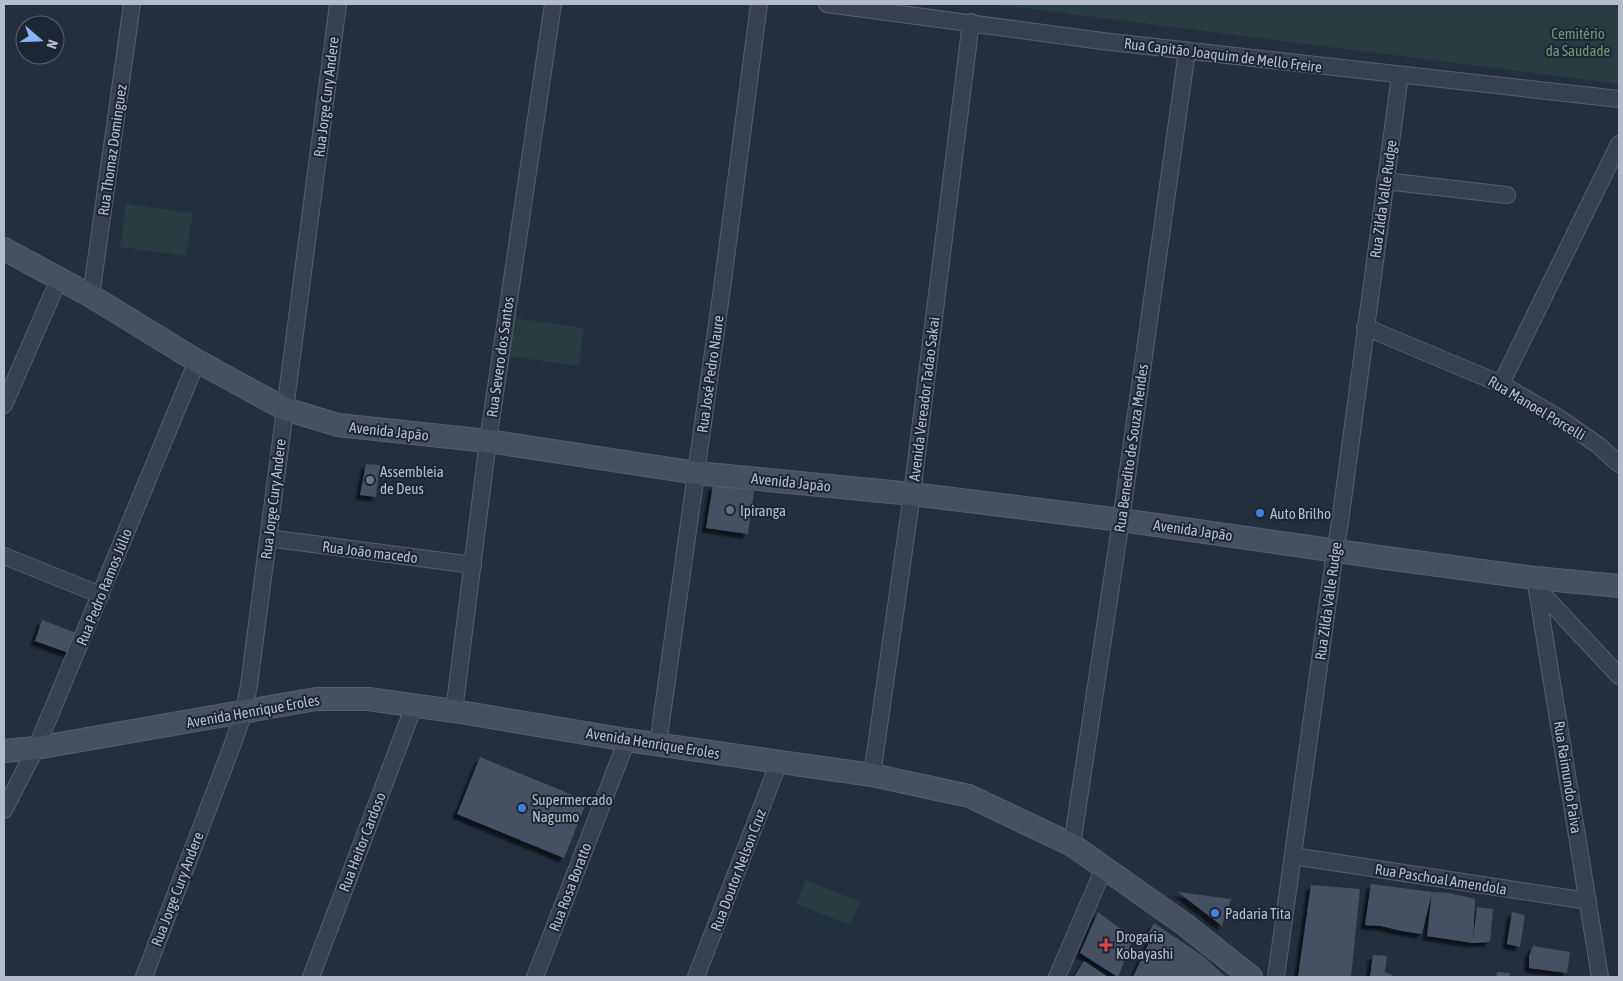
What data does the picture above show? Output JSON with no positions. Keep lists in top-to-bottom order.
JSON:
{
  "streets": {
    "main road": ["Avenida Japão", "Avenida Henrique Eroles"],
    "street": [
      "Rua Capitão Joaquim de Mello Freire",
      "Rua Jorge Cury Andere",
      "Rua Thomaz Dominguez",
      "Rua Zilda Valle Rudge",
      "Rua Severo dos Santos",
      "Rua José Pedro Naure",
      "Avenida Vereador Tadao Sakai",
      "Rua Manoel Porcelli",
      "Rua Benedito de Souza Mendes",
      "Rua João macedo",
      "Rua Pedro Ramos Júlio",
      "Rua Raimundo Paiva",
      "Rua Heitor Cardoso",
      "Rua Doutor Nelson Cruz",
      "Rua Paschoal Amendola",
      "Rua Rosa Boratto"
    ]
  },
  "crossings": [
    ["Rua Capitão Joaquim de Mello Freire", "Rua Zilda Valle Rudge"],
    ["Rua Capitão Joaquim de Mello Freire", "Avenida Vereador Tadao Sakai"],
    ["Rua Capitão Joaquim de Mello Freire", "Rua Benedito de Souza Mendes"],
    ["Rua Jorge Cury Andere", "Avenida Japão"],
    ["Rua Jorge Cury Andere", "Rua João macedo"],
    ["Rua Jorge Cury Andere", "Avenida Henrique Eroles"],
    ["Rua Thomaz Dominguez", "Avenida Japão"],
    ["Rua Zilda Valle Rudge", "Rua Manoel Porcelli"],
    ["Rua Zilda Valle Rudge", "Avenida Japão"],
    ["Rua Zilda Valle Rudge", "Rua Paschoal Amendola"],
    ["Rua Severo dos Santos", "Avenida Japão"],
    ["Rua Severo dos Santos", "Rua João macedo"],
    ["Rua Severo dos Santos", "Avenida Henrique Eroles"],
    ["Rua José Pedro Naure", "Avenida Japão"],
    ["Rua José Pedro Naure", "Avenida Henrique Eroles"],
    ["Avenida Vereador Tadao Sakai", "Avenida Japão"],
    ["Avenida Vereador Tadao Sakai", "Avenida Henrique Eroles"],
    ["Avenida Japão", "Rua Benedito de Souza Mendes"],
    ["Avenida Japão", "Rua Pedro Ramos Júlio"],
    ["Avenida Japão", "Rua Raimundo Paiva"],
    ["Rua Benedito de Souza Mendes", "Avenida Henrique Eroles"],
    ["Rua Pedro Ramos Júlio", "Avenida Henrique Eroles"],
    ["Avenida Henrique Eroles", "Rua Heitor Cardoso"],
    ["Avenida Henrique Eroles", "Rua Doutor Nelson Cruz"],
    ["Avenida Henrique Eroles", "Rua Rosa Boratto"],
    ["Rua Raimundo Paiva", "Rua Paschoal Amendola"]
  ],
  "parks": ["Cemitério da Saudade"],
  "places": {
    "other": [
      "Assembleia de Deus",
      "Ipiranga",
      "Auto Brilho",
      "Supermercado Nagumo",
      "Padaria Tita"
    ],
    "health": ["Drogaria Kobayashi"]
  },
  "north": "right"
}
